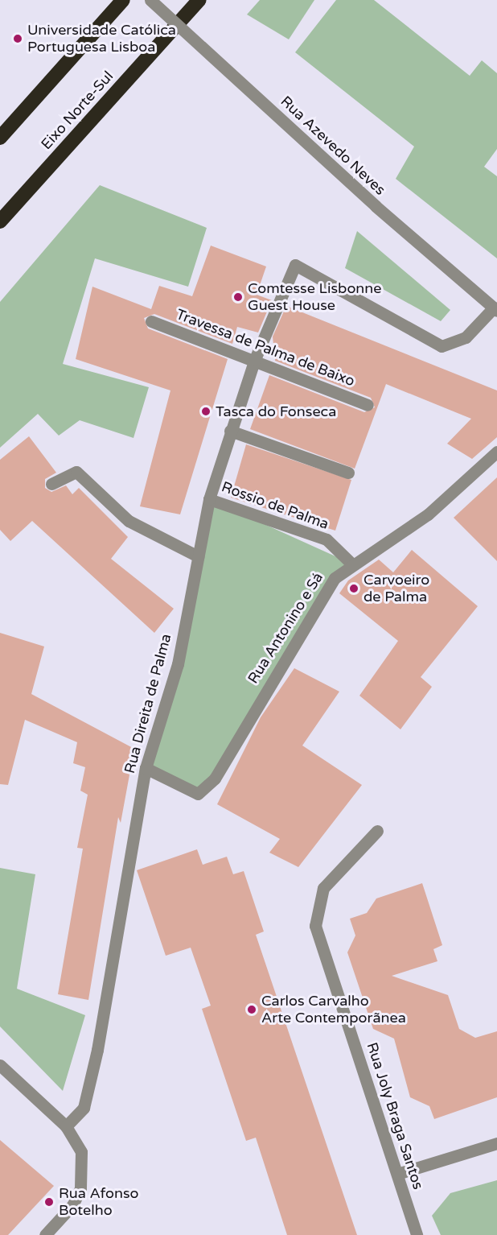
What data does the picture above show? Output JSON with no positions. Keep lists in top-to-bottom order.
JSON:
{
  "streets": {
    "highway": ["Eixo Norte-Sul"],
    "street": [
      "Rua Azevedo Neves",
      "Travessa de Palma de Baixo",
      "Rossio de Palma",
      "Rua Antonino e Sá",
      "Rua Direita de Palma",
      "Rua Joly Braga Santos"
    ]
  },
  "crossings": [
    ["Rua Azevedo Neves", "Rua Direita de Palma"],
    ["Travessa de Palma de Baixo", "Rua Direita de Palma"],
    ["Rossio de Palma", "Rua Antonino e Sá"],
    ["Rossio de Palma", "Rua Direita de Palma"],
    ["Rua Antonino e Sá", "Rua Direita de Palma"]
  ],
  "places": [
    "Universidade Católica Portuguesa Lisboa",
    "Comtesse Lisbonne Guest House",
    "Tasca do Fonseca",
    "Carvoeiro de Palma",
    "Carlos Carvalho Arte Contemporãnea",
    "Rua Afonso Botelho"
  ]
}
